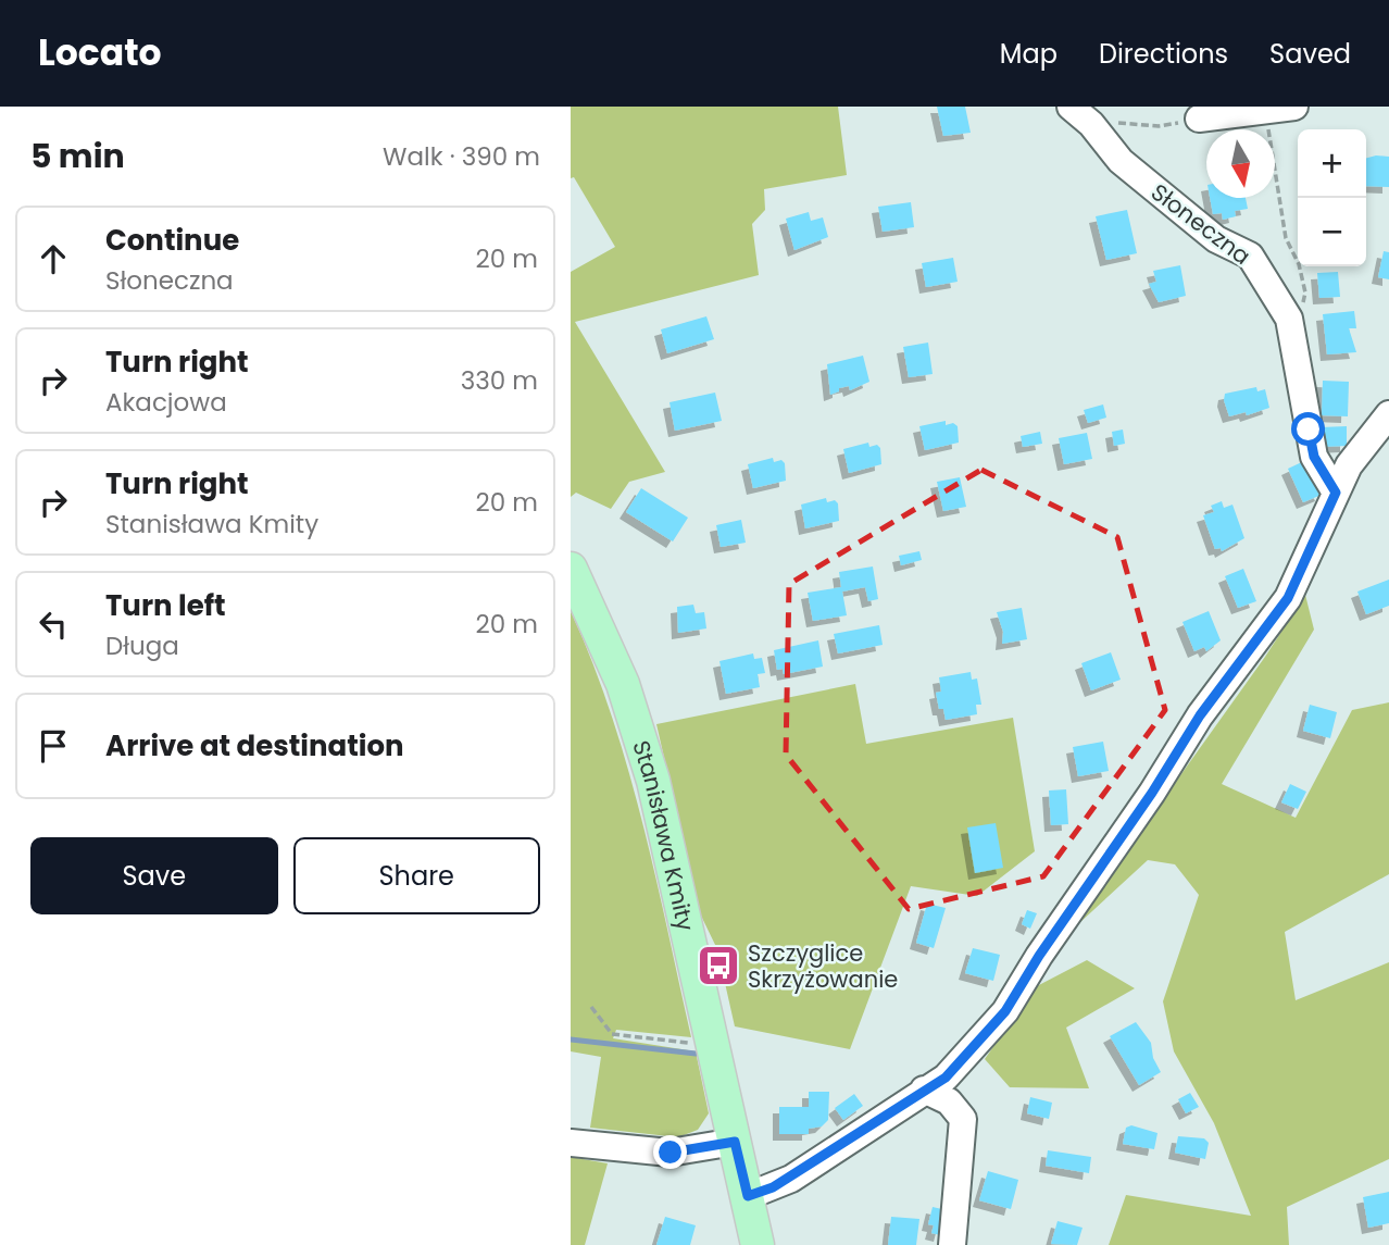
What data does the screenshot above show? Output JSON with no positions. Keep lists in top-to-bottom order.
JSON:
{
  "streets": {
    "main road": ["Stanisława Kmity"],
    "street": ["Słoneczna"]
  },
  "places": {
    "bus stop": ["Szczyglice Skrzyżowanie"]
  },
  "north": "bottom",
  "page": {
    "header": "Locato",
    "nav": ["Map", "Directions", "Saved"],
    "heading": ["5 min", "Walk · 390 m"],
    "map_buttons": ["+", "−"],
    "list": [
      ["Continue", "Słoneczna", "20 m"],
      ["Turn right", "Akacjowa", "330 m"],
      ["Turn right", "Stanisława Kmity", "20 m"],
      ["Turn left", "Długa", "20 m"],
      "Arrive at destination"
    ],
    "buttons": ["Save", "Share"]
  }
}
